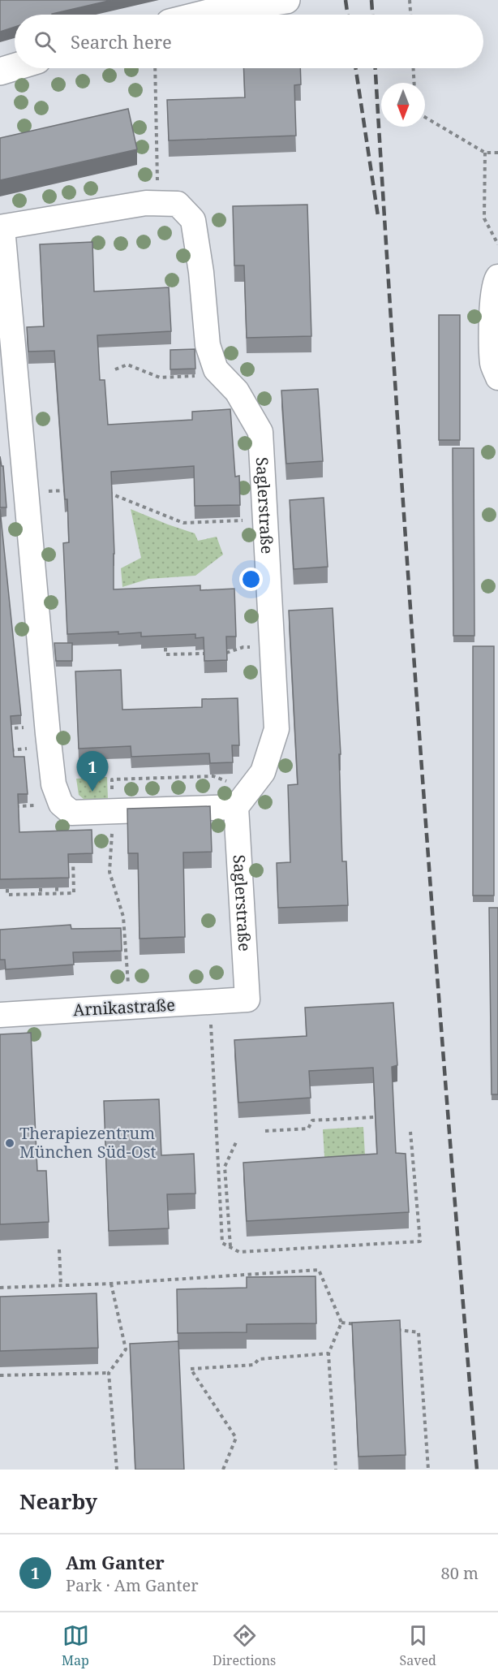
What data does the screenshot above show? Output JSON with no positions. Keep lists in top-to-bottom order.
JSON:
{
  "streets": {
    "street": ["Saglerstraße", "Arnikastraße"]
  },
  "crossings": [
    ["Saglerstraße", "Arnikastraße"]
  ],
  "places": ["Therapiezentrum München Süd-Ost"],
  "north": "bottom",
  "page": {
    "search": "Search here",
    "pins": "1",
    "heading": "Nearby",
    "list": [
      {
        "mark": "1",
        "name": "Am Ganter",
        "note": "Park · Am Ganter",
        "value": "80 m"
      }
    ],
    "nav": ["Map", "Directions", "Saved"]
  }
}
